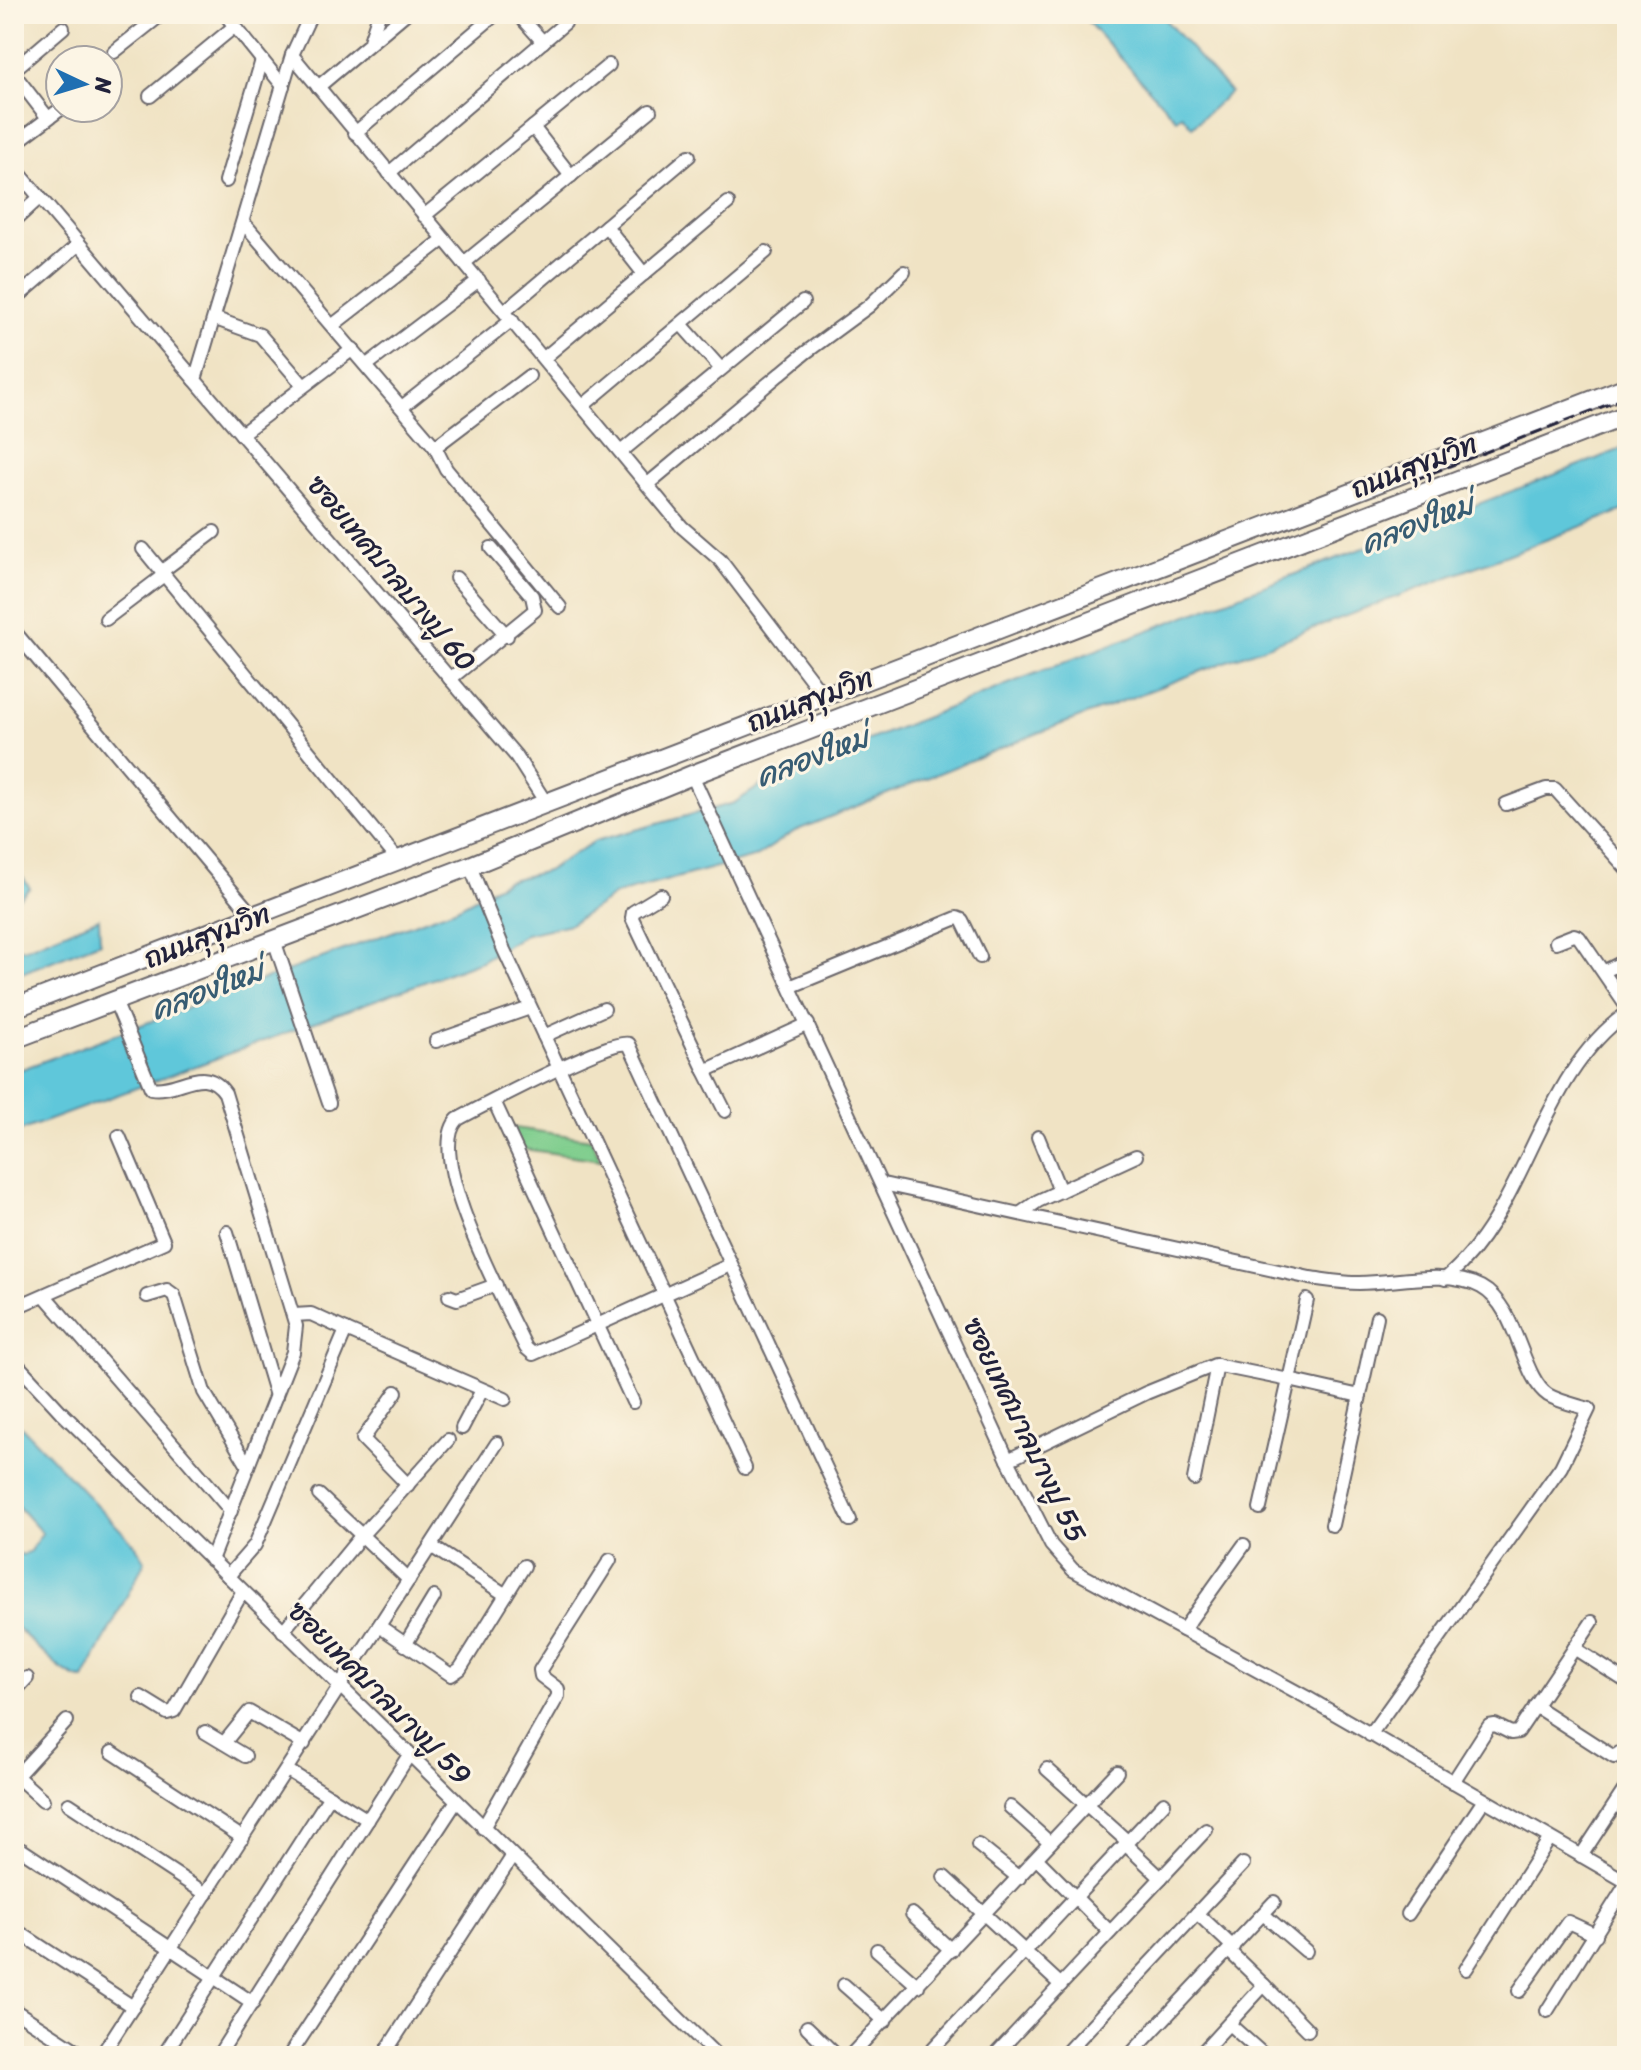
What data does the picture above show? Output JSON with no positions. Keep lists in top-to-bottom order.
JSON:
{
  "streets": {
    "highway": ["ถนนสุขุมวิท"],
    "street": ["ซอยเทศบาลบางปู 60", "ซอยเทศบาลบางปู 55", "ซอยเทศบาลบางปู 59"]
  },
  "crossings": [
    ["ถนนสุขุมวิท", "ซอยเทศบาลบางปู 60"],
    ["ถนนสุขุมวิท", "ซอยเทศบาลบางปู 55"]
  ],
  "water": ["คลองใหม่"],
  "north": "right"
}
